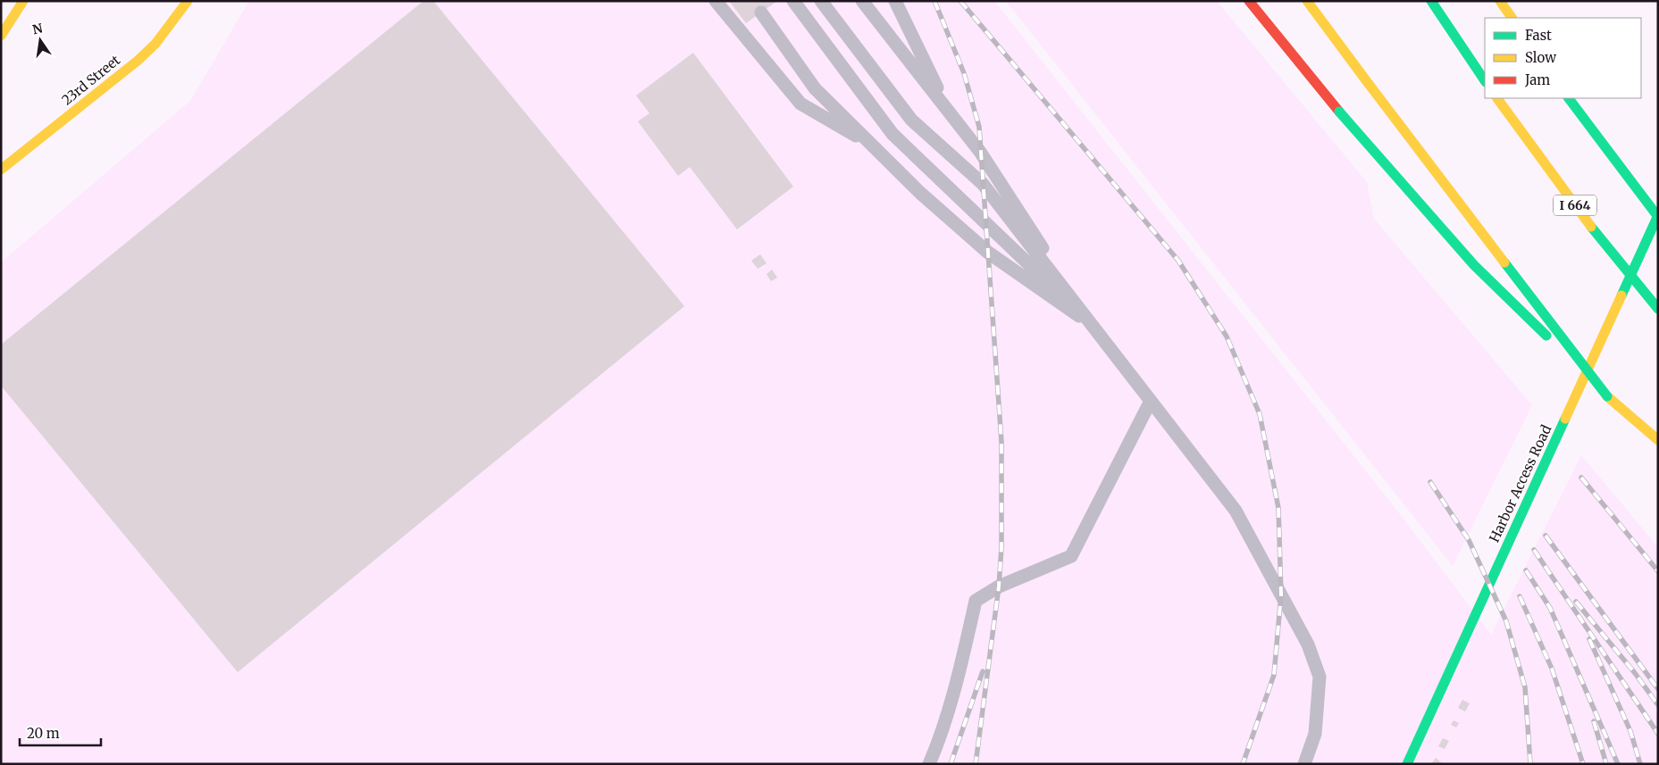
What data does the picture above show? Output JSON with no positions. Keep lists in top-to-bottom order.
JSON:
{
  "streets": {
    "main road": ["23rd Street", "I 664", "Harbor Access Road"]
  },
  "legend": ["Fast", "Slow", "Jam"],
  "scale_bar": "20 m",
  "north": "top"
}
